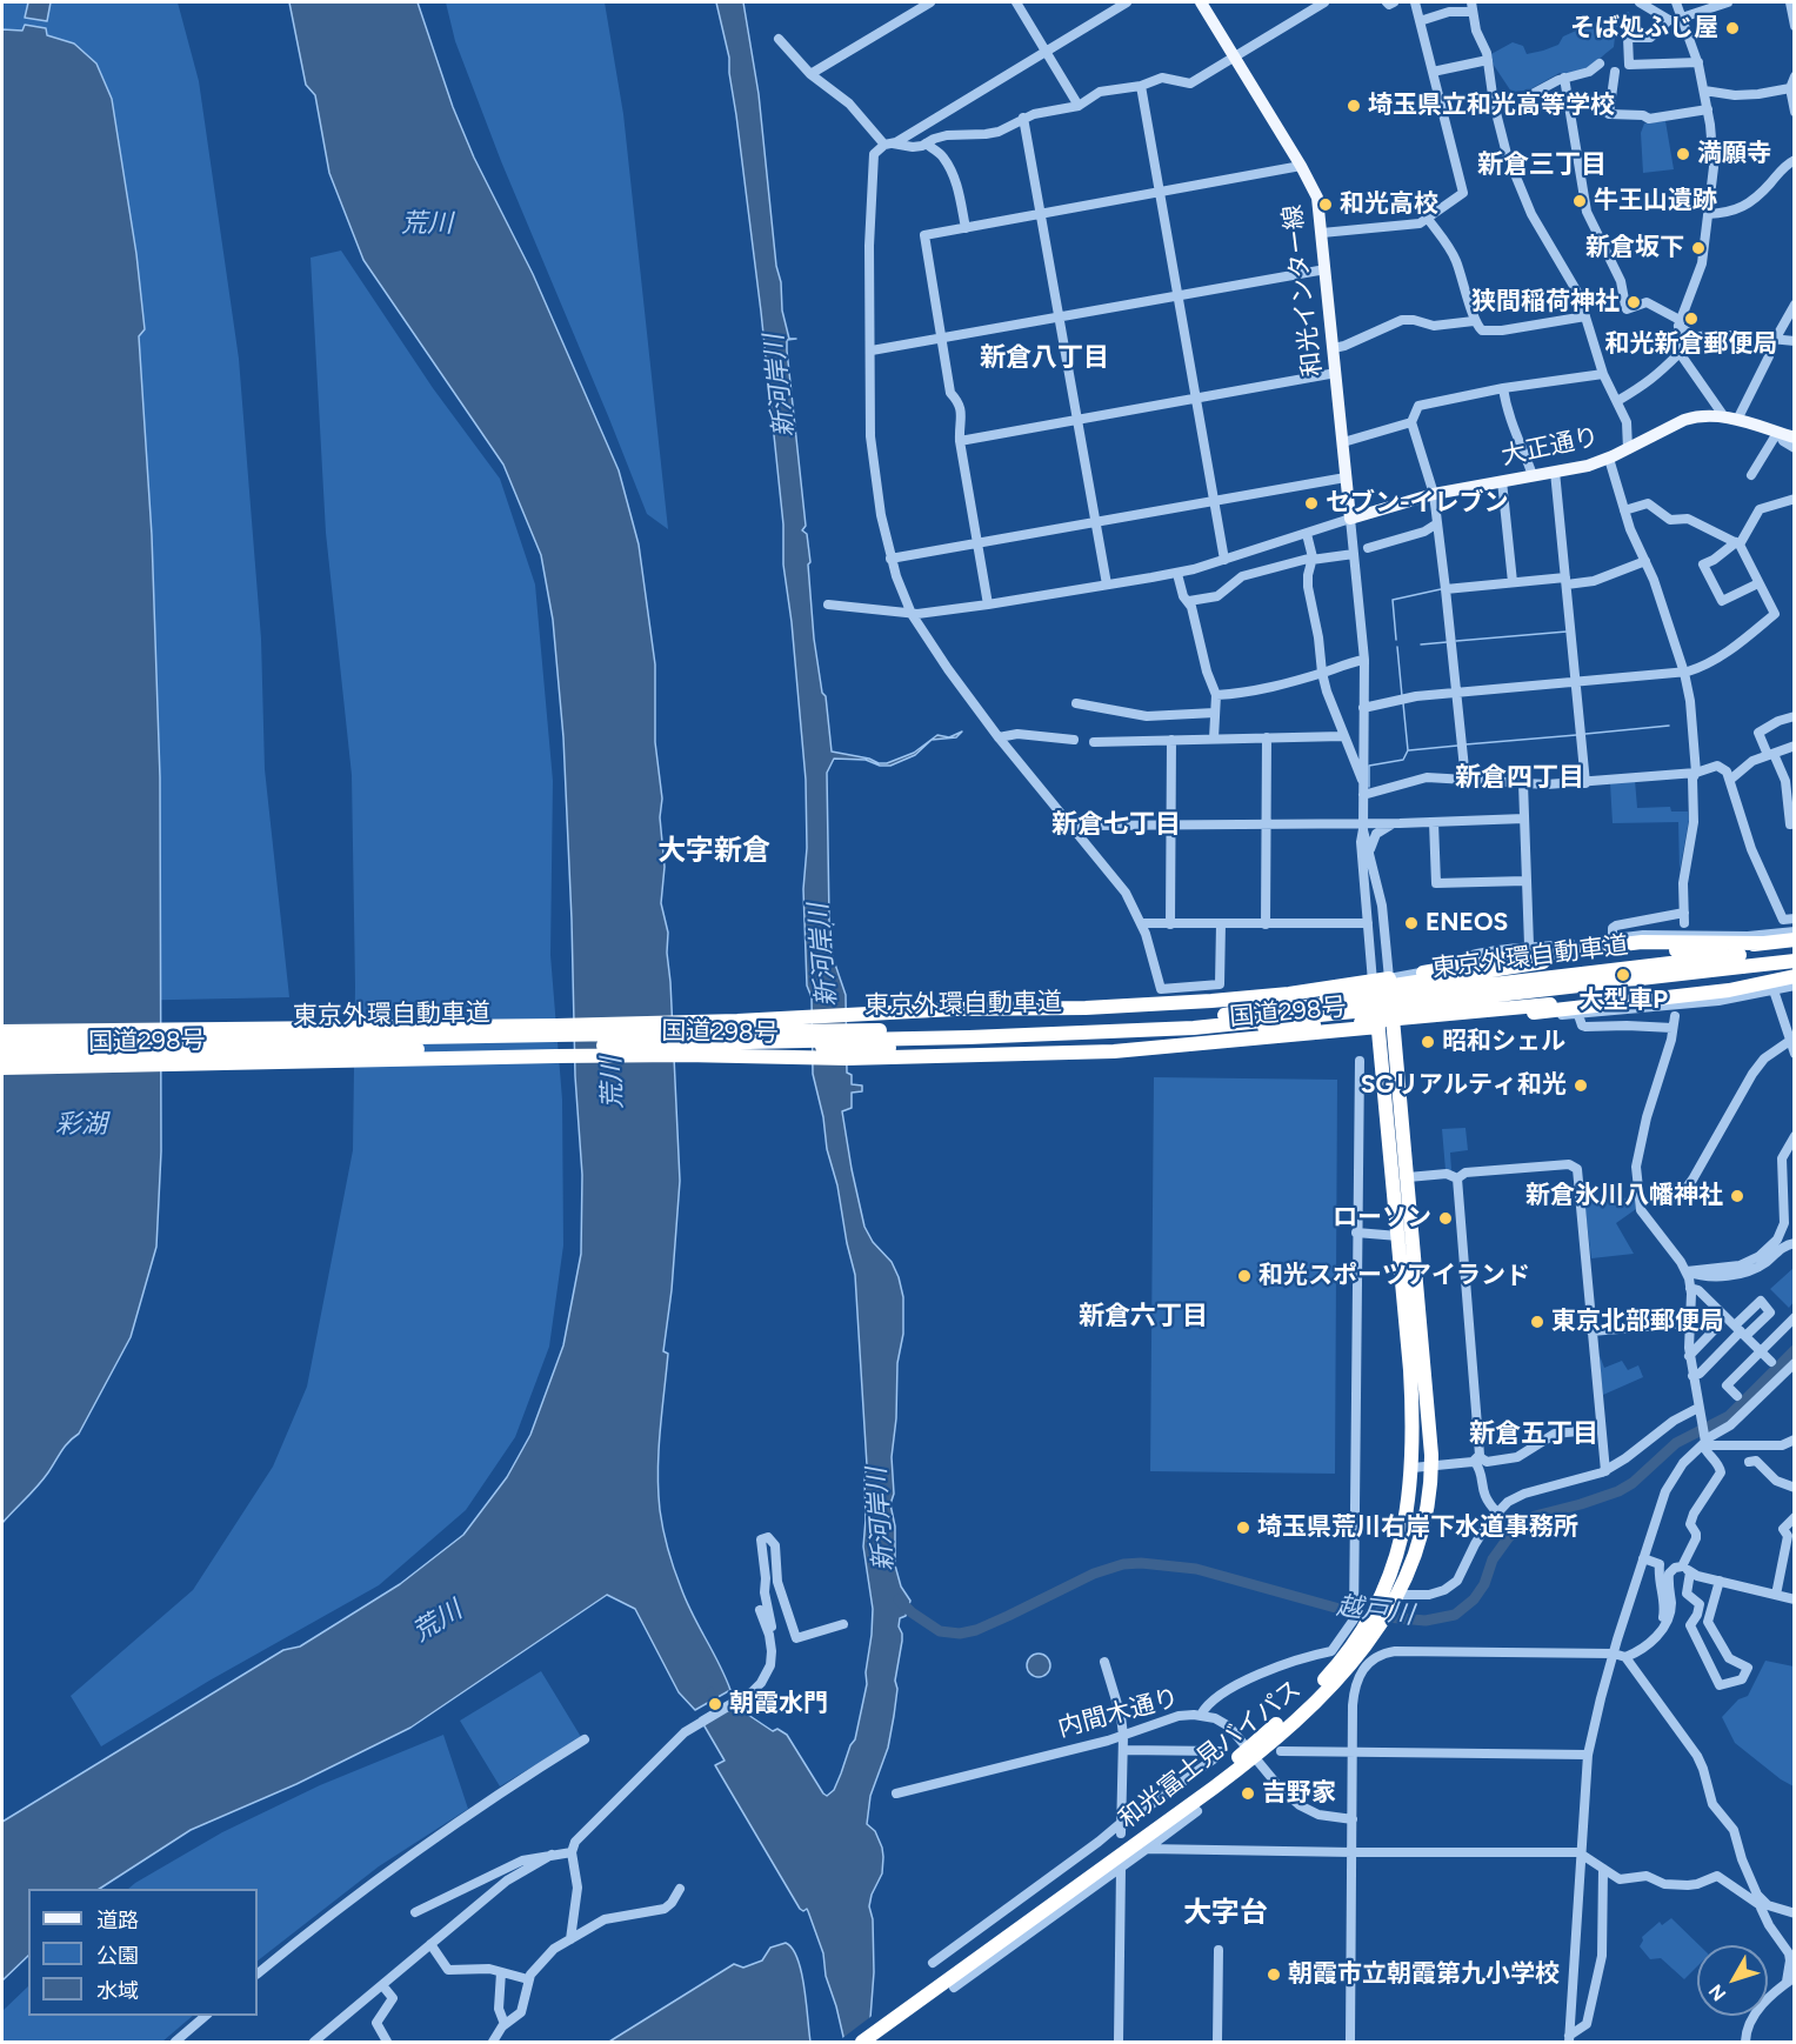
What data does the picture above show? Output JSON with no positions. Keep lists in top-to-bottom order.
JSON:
{
  "streets": {
    "highway": ["東京外環自動車道", "国道298号", "和光富士見バイパス"],
    "main road": ["和光インター線", "大正通り"],
    "street": ["内間木通り"]
  },
  "crossings": [
    ["和光インター線", "大正通り"],
    ["国道298号", "和光富士見バイパス"],
    ["内間木通り", "和光富士見バイパス"]
  ],
  "districts": [
    "新倉三丁目",
    "新倉八丁目",
    "新倉四丁目",
    "新倉七丁目",
    "大字新倉",
    "新倉六丁目",
    "新倉五丁目",
    "大字台"
  ],
  "water": [
    "荒川",
    "新河岸川",
    "彩湖",
    "越戸川"
  ],
  "places": [
    "そば処ふじ屋",
    "埼玉県立和光高等学校",
    "満願寺",
    "牛王山遺跡",
    "和光高校",
    "新倉坂下",
    "狭間稲荷神社",
    "和光新倉郵便局",
    "セブン-イレブン",
    "ENEOS",
    "大型車P",
    "昭和シェル",
    "SGリアルティ和光",
    "新倉氷川八幡神社",
    "ローソン",
    "和光スポーツアイランド",
    "東京北部郵便局",
    "埼玉県荒川右岸下水道事務所",
    "朝霞水門",
    "吉野家",
    "朝霞市立朝霞第九小学校"
  ],
  "legend": ["道路", "公園", "水域"],
  "north": "bottom left"
}
